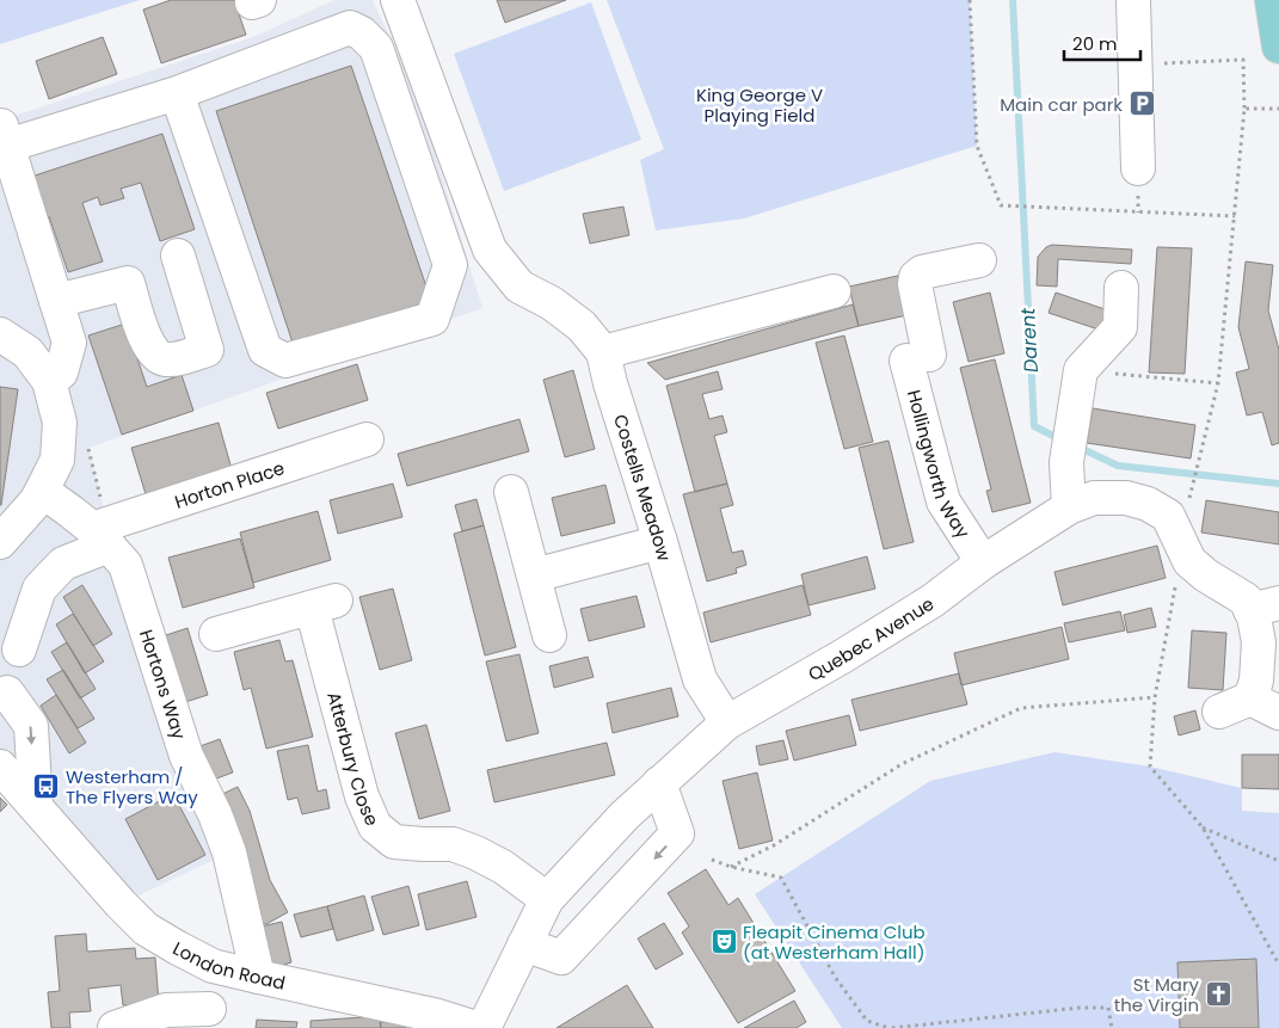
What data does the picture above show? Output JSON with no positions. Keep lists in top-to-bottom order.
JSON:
{
  "streets": {
    "street": [
      "Hollingworth Way",
      "Horton Place",
      "Costells Meadow",
      "Quebec Avenue",
      "Hortons Way",
      "Atterbury Close",
      "London Road"
    ]
  },
  "crossings": [
    ["Hollingworth Way", "Quebec Avenue"],
    ["Horton Place", "Hortons Way"],
    ["Costells Meadow", "Quebec Avenue"],
    ["Quebec Avenue", "Atterbury Close"],
    ["Hortons Way", "London Road"]
  ],
  "water": ["Darent"],
  "parks": ["King George V Playing Field"],
  "places": {
    "parking": ["Main car park"],
    "bus stop": ["Westerham / The Flyers Way"],
    "theatre": ["Fleapit Cinema Club (at Westerham Hall)"],
    "church": ["St Mary the Virgin"]
  },
  "scale_bar": "20 m"
}
